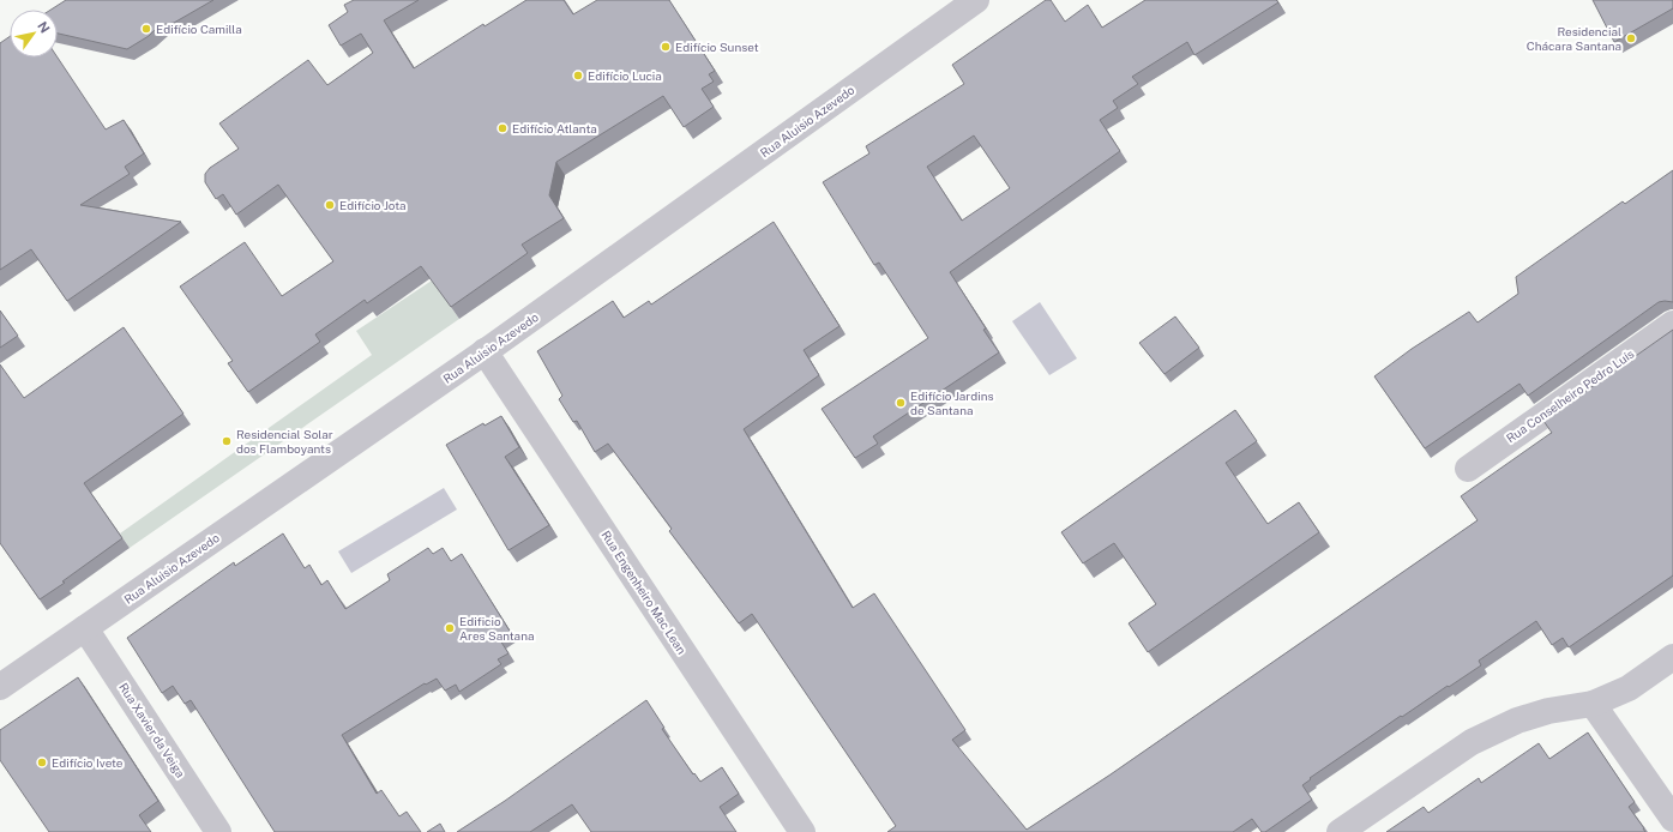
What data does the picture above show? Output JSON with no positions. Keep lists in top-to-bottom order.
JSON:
{
  "streets": {
    "street": [
      "Rua Aluisio Azevedo",
      "Rua Conselheiro Pedro Luís",
      "Rua Engenheiro Mac Lean",
      "Rua Xavier da Veiga"
    ]
  },
  "crossings": [
    ["Rua Aluisio Azevedo", "Rua Engenheiro Mac Lean"],
    ["Rua Aluisio Azevedo", "Rua Xavier da Veiga"]
  ],
  "places": [
    "Edifício Camilla",
    "Residencial Chácara Santana",
    "Edifício Sunset",
    "Edifício Lucia",
    "Edifício Atlanta",
    "Edifício Jota",
    "Edifício Jardins de Santana",
    "Residencial Solar dos Flamboyants",
    "Edificio Ares Santana",
    "Edifício Ivete"
  ],
  "north": "top right"
}
